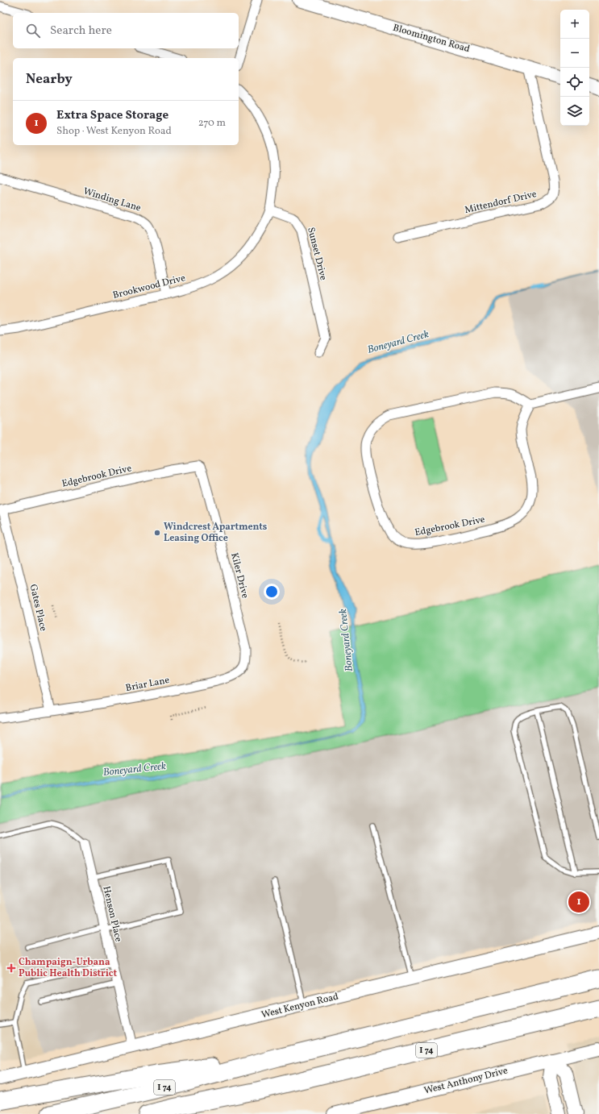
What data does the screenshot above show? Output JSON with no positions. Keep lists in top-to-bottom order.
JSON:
{
  "streets": {
    "highway": ["I 74"],
    "street": [
      "Bloomington Road",
      "Winding Lane",
      "Mittendorf Drive",
      "Sunset Drive",
      "Brookwood Drive",
      "Edgebrook Drive",
      "Kiler Drive",
      "Gates Place",
      "Briar Lane",
      "Henson Place",
      "West Kenyon Road",
      "West Anthony Drive"
    ]
  },
  "crossings": [
    ["Bloomington Road", "Mittendorf Drive"],
    ["Winding Lane", "Brookwood Drive"],
    ["Sunset Drive", "Brookwood Drive"],
    ["Edgebrook Drive", "Kiler Drive"],
    ["Edgebrook Drive", "Gates Place"],
    ["Kiler Drive", "Briar Lane"],
    ["Gates Place", "Briar Lane"],
    ["Henson Place", "West Kenyon Road"]
  ],
  "water": ["Boneyard Creek"],
  "places": {
    "other": ["Windcrest Apartments Leasing Office"],
    "health": ["Champaign-Urbana Public Health District"]
  },
  "page": {
    "map_buttons": ["+", "−"],
    "search": "Search here",
    "heading": "Nearby",
    "list": [
      {
        "mark": "1",
        "name": "Extra Space Storage",
        "note": "Shop · West Kenyon Road",
        "value": "270 m"
      }
    ],
    "pins": "1"
  }
}
